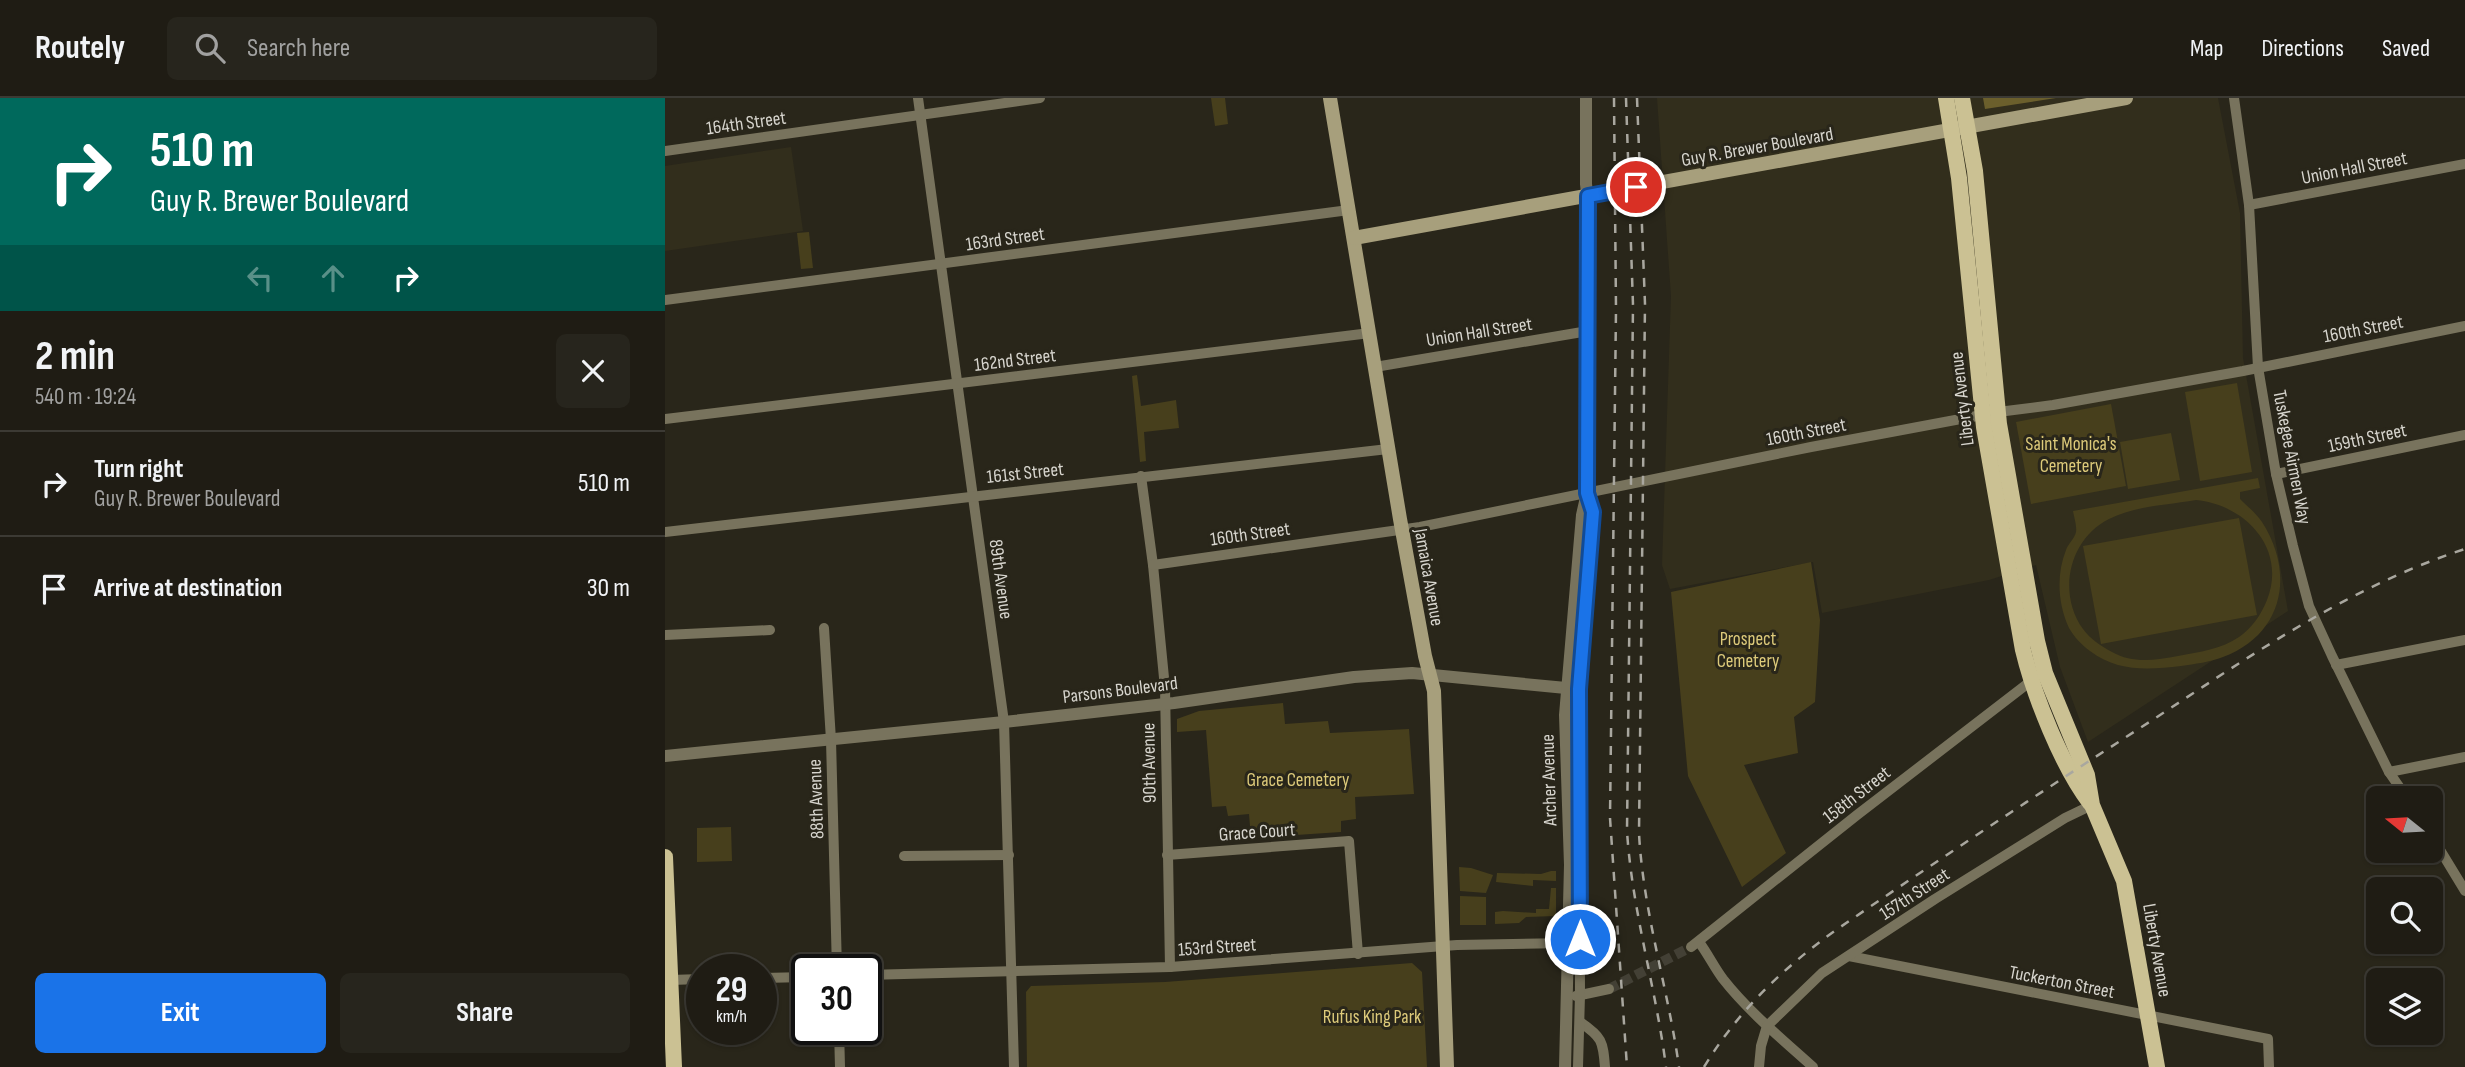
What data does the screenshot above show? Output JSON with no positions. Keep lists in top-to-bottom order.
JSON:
{
  "streets": {
    "main road": ["Guy R. Brewer Boulevard", "Liberty Avenue", "Jamaica Avenue"],
    "street": [
      "164th Street",
      "Union Hall Street",
      "163rd Street",
      "160th Street",
      "162nd Street",
      "159th Street",
      "Tuskegee Airmen Way",
      "161st Street",
      "89th Avenue",
      "Parsons Boulevard",
      "90th Avenue",
      "Archer Avenue",
      "158th Street",
      "88th Avenue",
      "Grace Court",
      "157th Street",
      "153rd Street",
      "Tuckerton Street"
    ]
  },
  "crossings": [
    ["164th Street", "89th Avenue"],
    ["Guy R. Brewer Boulevard", "Liberty Avenue"],
    ["Guy R. Brewer Boulevard", "Jamaica Avenue"],
    ["Guy R. Brewer Boulevard", "Archer Avenue"],
    ["Union Hall Street", "Tuskegee Airmen Way"],
    ["Union Hall Street", "Jamaica Avenue"],
    ["Union Hall Street", "Archer Avenue"],
    ["163rd Street", "Jamaica Avenue"],
    ["163rd Street", "89th Avenue"],
    ["160th Street", "Liberty Avenue"],
    ["160th Street", "Tuskegee Airmen Way"],
    ["160th Street", "Jamaica Avenue"],
    ["160th Street", "90th Avenue"],
    ["160th Street", "Archer Avenue"],
    ["162nd Street", "Jamaica Avenue"],
    ["162nd Street", "89th Avenue"],
    ["Liberty Avenue", "158th Street"],
    ["Liberty Avenue", "157th Street"],
    ["Liberty Avenue", "Tuckerton Street"],
    ["159th Street", "Tuskegee Airmen Way"],
    ["161st Street", "Jamaica Avenue"],
    ["161st Street", "89th Avenue"],
    ["161st Street", "90th Avenue"],
    ["Jamaica Avenue", "Parsons Boulevard"],
    ["Jamaica Avenue", "153rd Street"],
    ["89th Avenue", "Parsons Boulevard"],
    ["89th Avenue", "153rd Street"],
    ["Parsons Boulevard", "90th Avenue"],
    ["Parsons Boulevard", "Archer Avenue"],
    ["Parsons Boulevard", "88th Avenue"],
    ["90th Avenue", "Grace Court"],
    ["90th Avenue", "153rd Street"],
    ["Archer Avenue", "153rd Street"],
    ["158th Street", "157th Street"],
    ["Grace Court", "153rd Street"],
    ["157th Street", "Tuckerton Street"]
  ],
  "parks": [
    "Saint Monica's Cemetery",
    "Prospect Cemetery",
    "Grace Cemetery",
    "Rufus King Park"
  ],
  "north": "left",
  "page": {
    "header": "Routely",
    "search": "Search here",
    "nav": ["Map", "Directions", "Saved"],
    "turn": ["510 m", "Guy R. Brewer Boulevard"],
    "heading": ["2 min", "540 m · 19:24"],
    "list": [
      {
        "name": "Turn right",
        "note": "Guy R. Brewer Boulevard",
        "value": "510 m"
      },
      {
        "name": "Arrive at destination",
        "value": "30 m"
      }
    ],
    "speed": "29 km/h",
    "limit": "30",
    "buttons": ["Exit", "Share"]
  }
}
